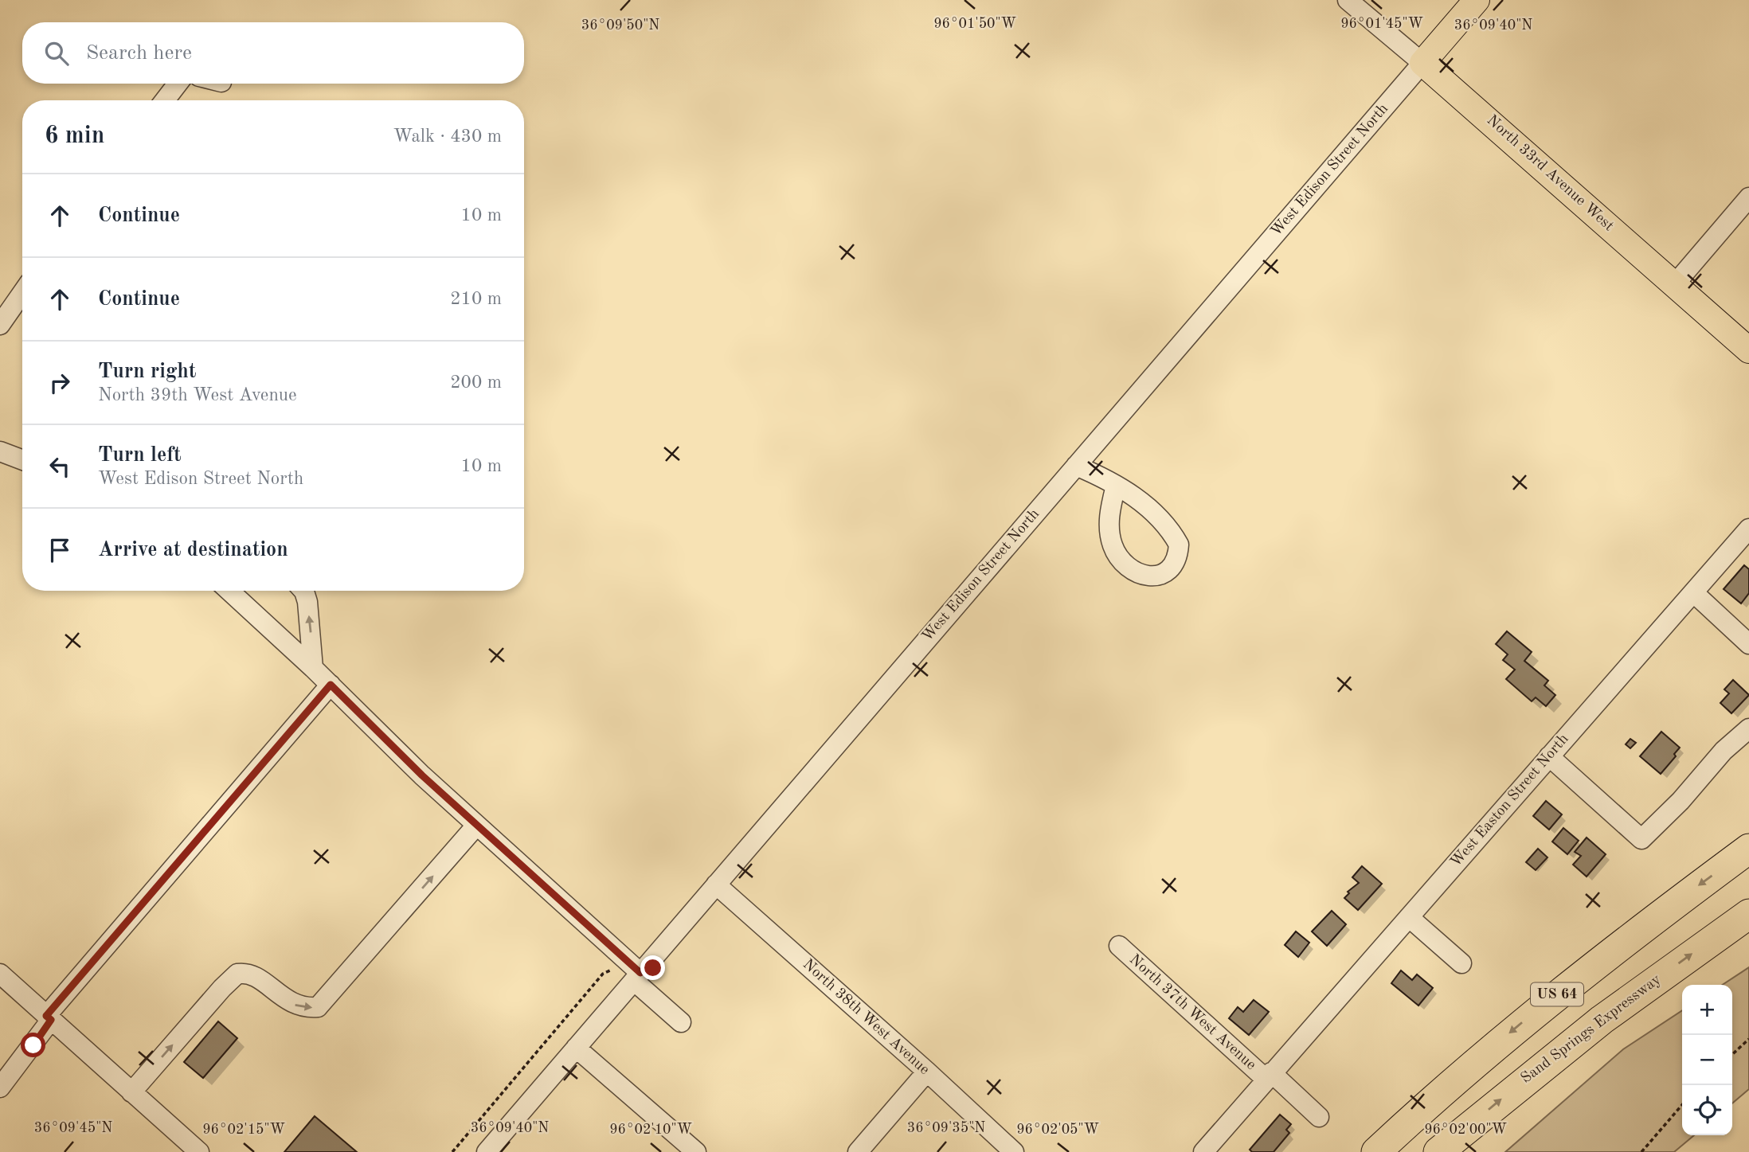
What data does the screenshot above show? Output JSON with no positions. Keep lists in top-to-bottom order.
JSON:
{
  "streets": {
    "highway": ["US 64", "Sand Springs Expressway"],
    "main road": ["West Edison Street North", "North 33rd Avenue West"],
    "street": ["West Easton Street North", "North 37th West Avenue", "North 38th West Avenue"]
  },
  "crossings": [
    ["West Edison Street North", "North 33rd Avenue West"],
    ["West Edison Street North", "North 38th West Avenue"],
    ["West Easton Street North", "North 37th West Avenue"]
  ],
  "page": {
    "search": "Search here",
    "heading": ["6 min", "Walk · 430 m"],
    "list": [
      ["Continue", "10 m"],
      ["Continue", "210 m"],
      ["Turn right", "North 39th West Avenue", "200 m"],
      ["Turn left", "West Edison Street North", "10 m"],
      "Arrive at destination"
    ],
    "map_buttons": ["+", "−"]
  },
  "coordinates": [
    "96°01'50\"W",
    "96°01'45\"W",
    "36°09'50\"N",
    "36°09'40\"N",
    "36°09'45\"N",
    "36°09'35\"N",
    "96°02'15\"W",
    "96°02'10\"W",
    "96°02'05\"W",
    "96°02'00\"W"
  ]
}
